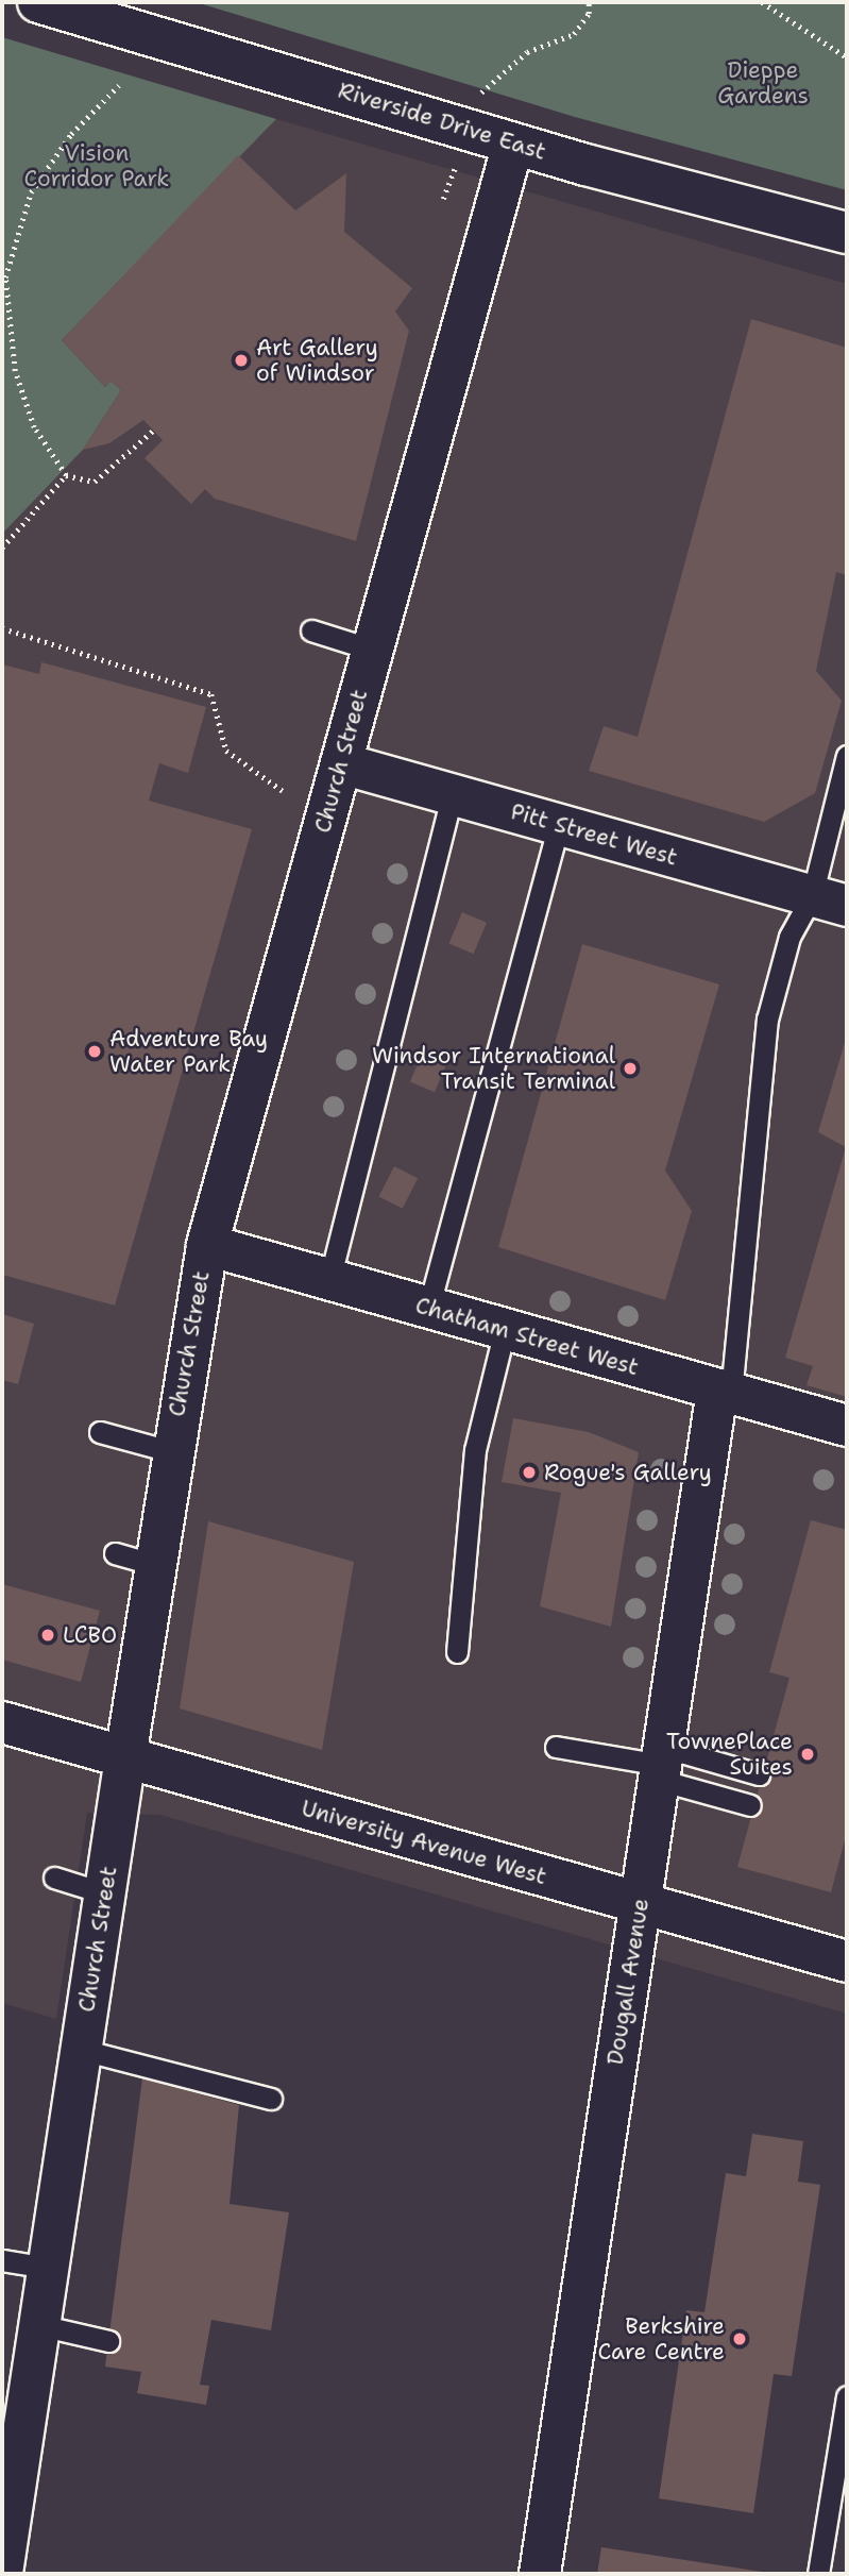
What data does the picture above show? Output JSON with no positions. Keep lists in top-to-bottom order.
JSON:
{
  "streets": {
    "street": [
      "Riverside Drive East",
      "Church Street",
      "Pitt Street West",
      "Chatham Street West",
      "University Avenue West",
      "Dougall Avenue"
    ]
  },
  "crossings": [
    ["Riverside Drive East", "Church Street"],
    ["Church Street", "Pitt Street West"],
    ["Church Street", "Chatham Street West"],
    ["Church Street", "University Avenue West"],
    ["Chatham Street West", "Dougall Avenue"],
    ["University Avenue West", "Dougall Avenue"]
  ],
  "parks": ["Dieppe Gardens", "Vision Corridor Park"],
  "places": [
    "Art Gallery of Windsor",
    "Adventure Bay Water Park",
    "Windsor International Transit Terminal",
    "Rogue's Gallery",
    "LCBO",
    "TownePlace Suites",
    "Berkshire Care Centre"
  ]
}
